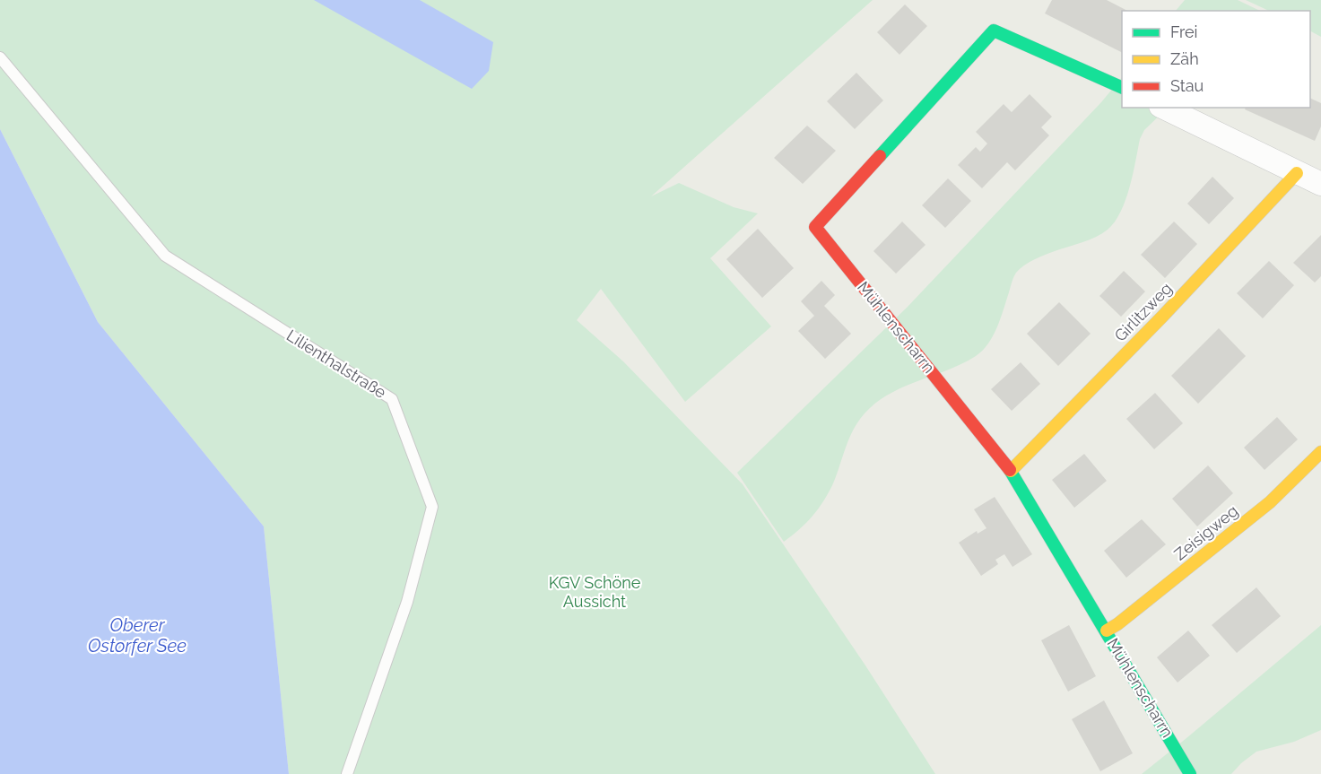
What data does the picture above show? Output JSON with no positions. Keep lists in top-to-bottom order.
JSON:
{
  "streets": {
    "street": ["Girlitzweg", "Mühlenscharrn", "Zeisigweg"],
    "lane": ["Lilienthalstraße"]
  },
  "crossings": [
    ["Girlitzweg", "Mühlenscharrn"],
    ["Mühlenscharrn", "Zeisigweg"]
  ],
  "water": ["Oberer Ostorfer See"],
  "parks": ["KGV Schöne Aussicht"],
  "legend": ["Frei", "Zäh", "Stau"]
}
